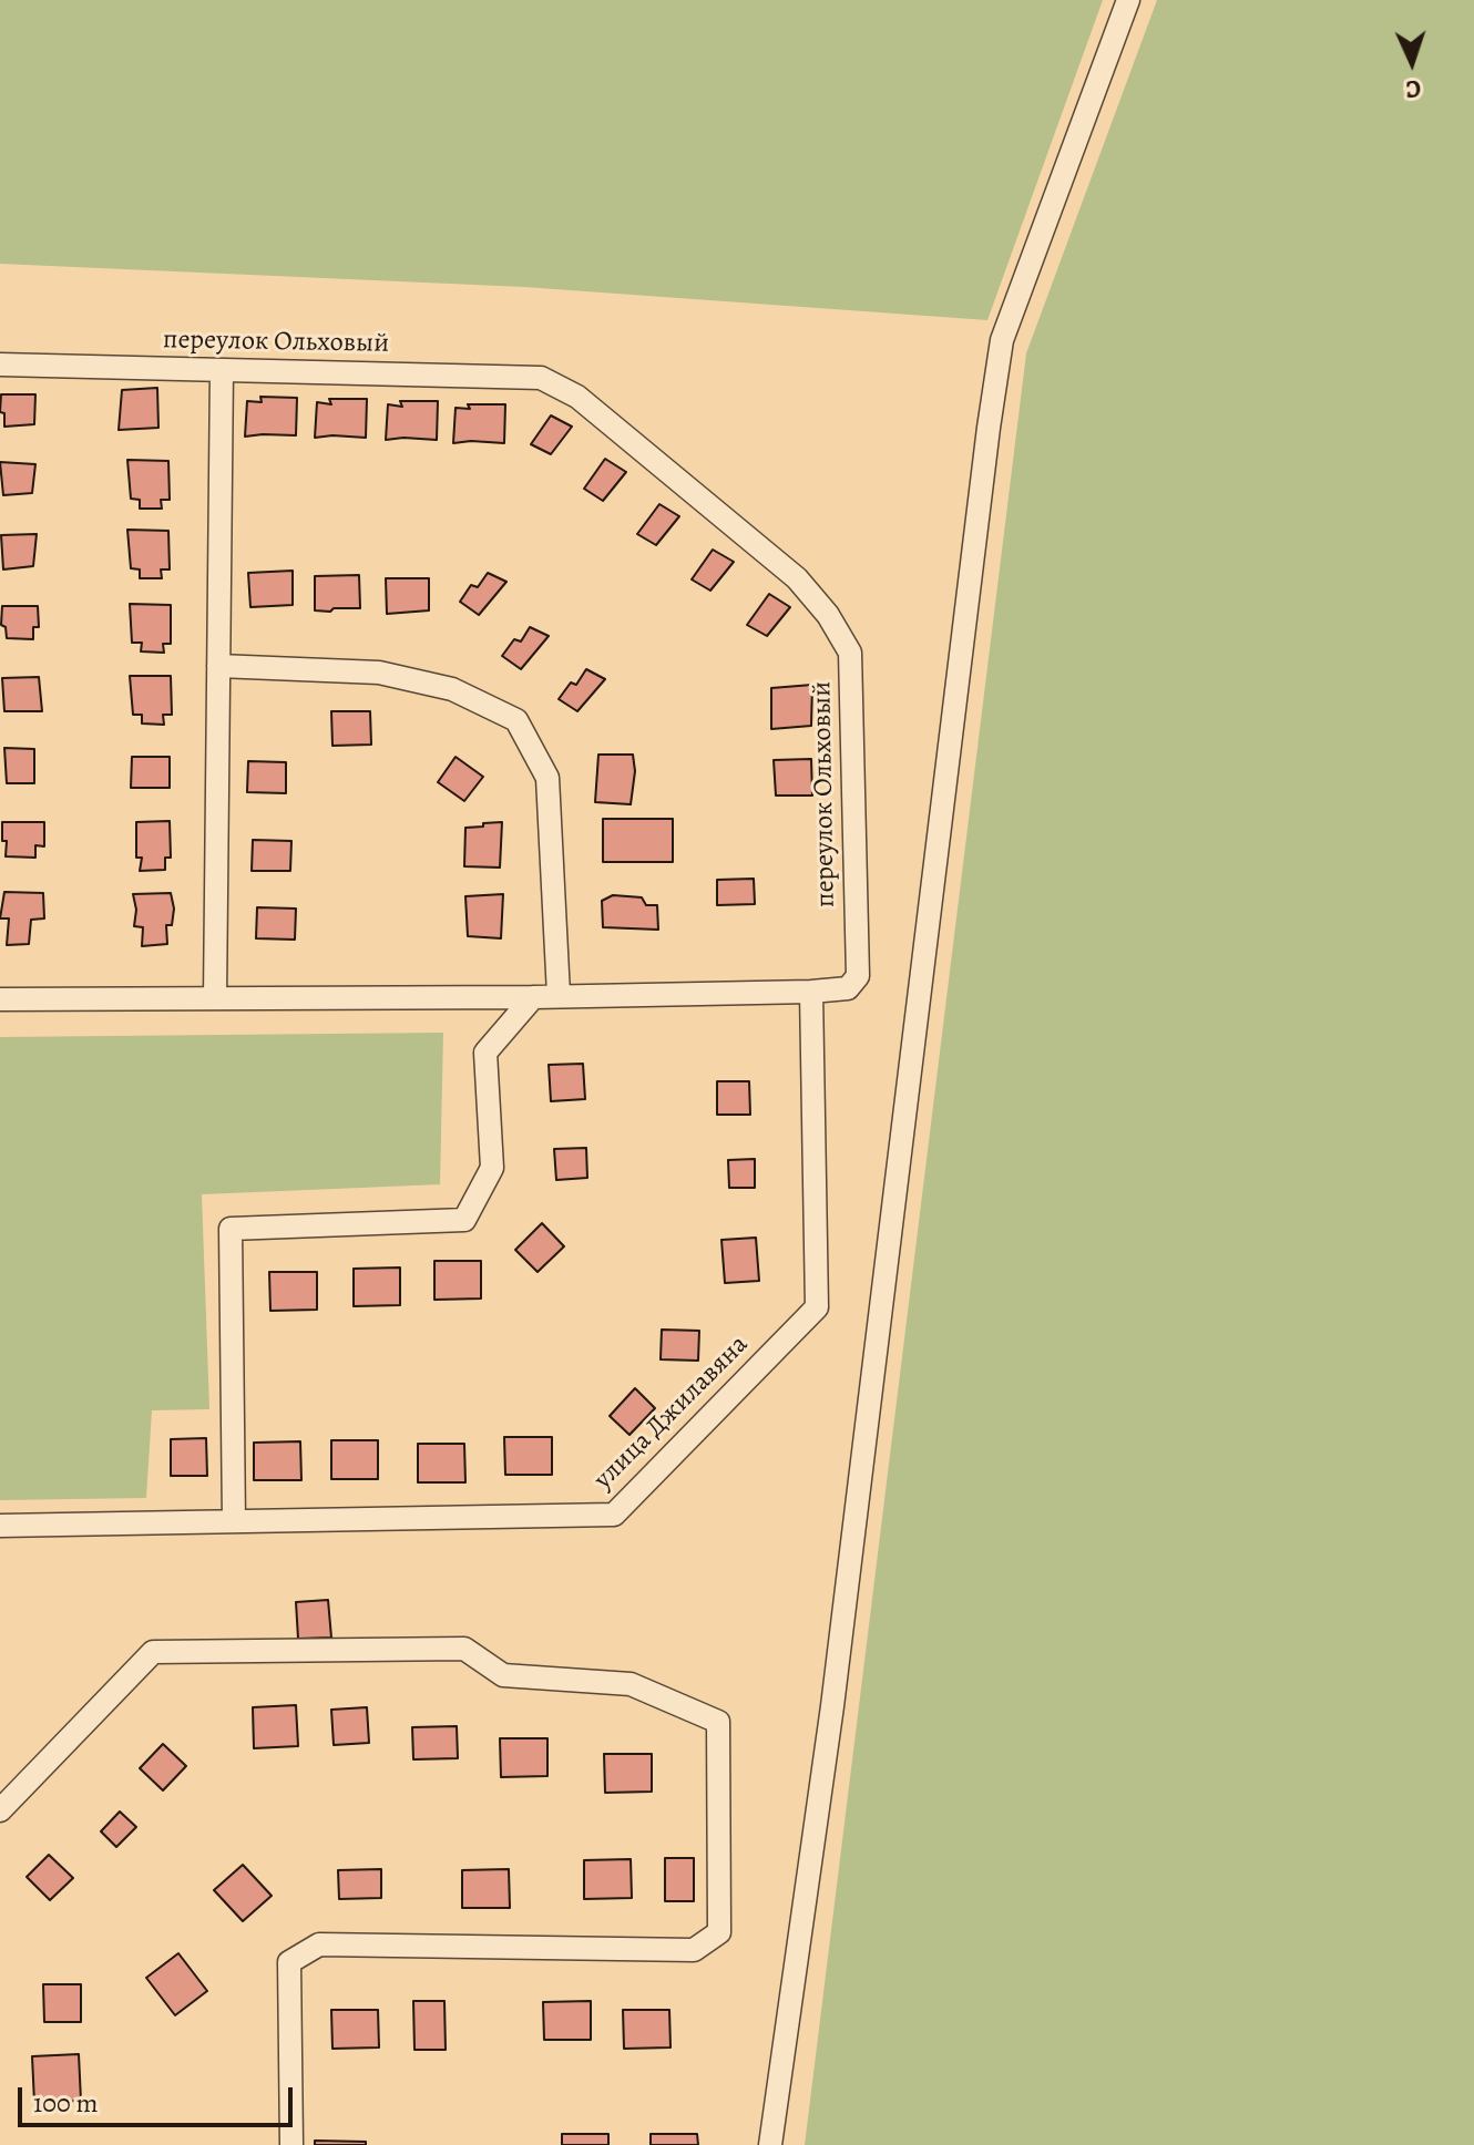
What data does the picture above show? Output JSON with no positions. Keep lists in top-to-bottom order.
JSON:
{
  "streets": {
    "street": ["переулок Ольховый", "улица Джилавяна"]
  },
  "crossings": [
    ["переулок Ольховый", "улица Джилавяна"]
  ],
  "scale_bar": "100 m",
  "north": "bottom"
}
